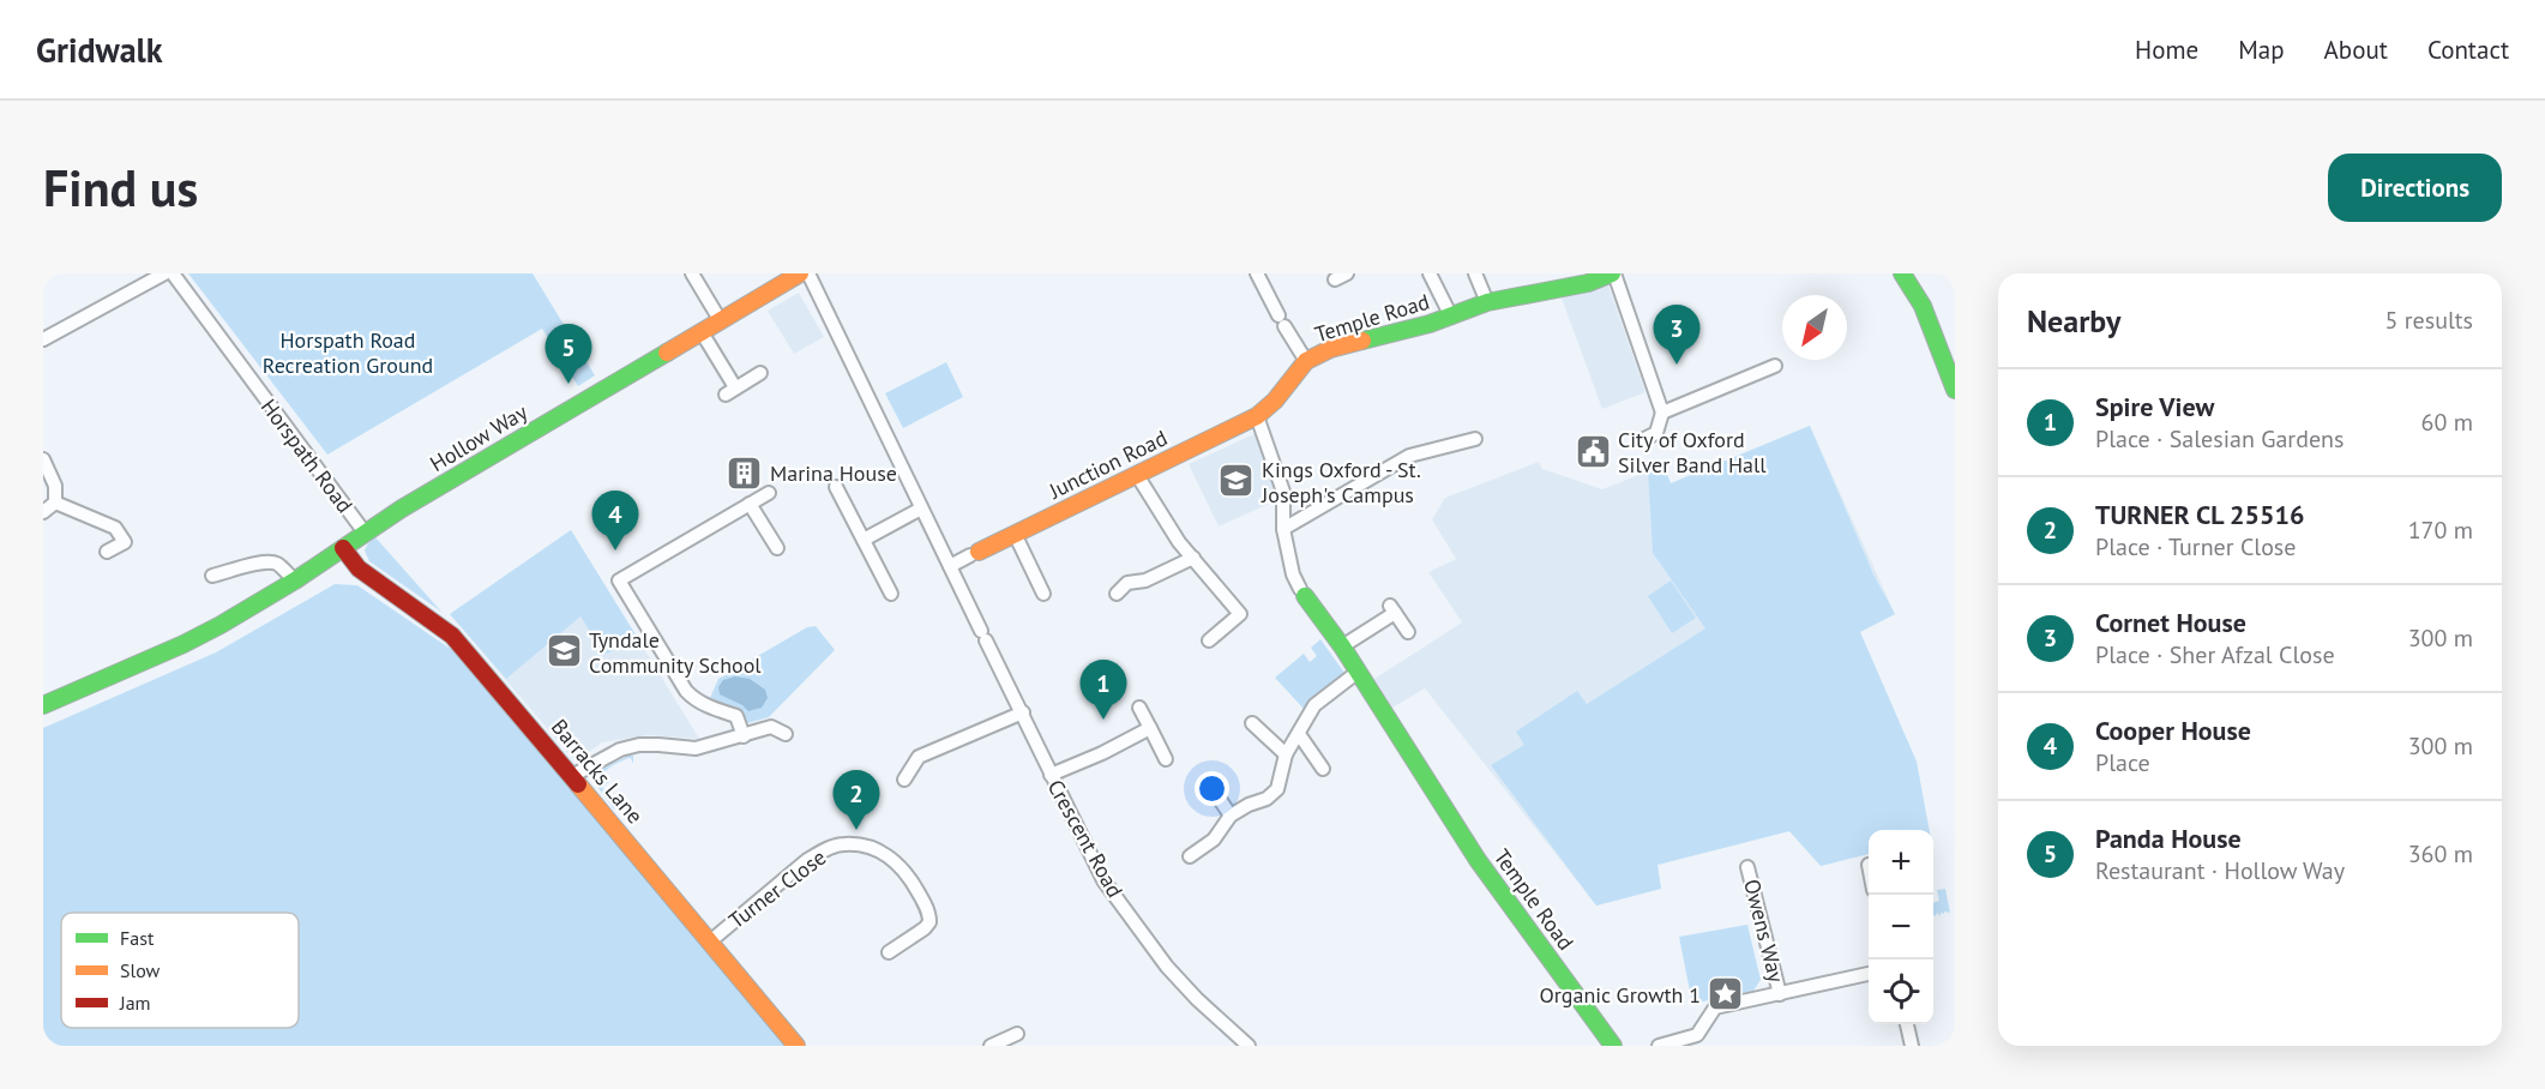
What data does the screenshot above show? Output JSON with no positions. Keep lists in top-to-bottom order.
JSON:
{
  "streets": {
    "street": [
      "Temple Road",
      "Hollow Way",
      "Horspath Road",
      "Junction Road",
      "Barracks Lane",
      "Crescent Road",
      "Turner Close",
      "Owens Way"
    ]
  },
  "crossings": [
    ["Temple Road", "Junction Road"],
    ["Hollow Way", "Horspath Road"],
    ["Hollow Way", "Barracks Lane"],
    ["Junction Road", "Crescent Road"],
    ["Barracks Lane", "Turner Close"]
  ],
  "parks": ["Horspath Road Recreation Ground"],
  "places": {
    "public building": ["City of Oxford Silver Band Hall"],
    "building": ["Marina House"],
    "school or university": ["Kings Oxford - St. Joseph's Campus", "Tyndale Community School"],
    "place": ["Organic Growth 1"]
  },
  "legend": ["Fast", "Slow", "Jam"],
  "north": "bottom left",
  "page": {
    "header": "Gridwalk",
    "nav": [
      "Home",
      "Map",
      "About",
      "Contact"
    ],
    "buttons": "Directions",
    "title": "Find us",
    "heading": ["Nearby", "5 results"],
    "pins": [
      "3",
      "5",
      "4",
      "1",
      "2"
    ],
    "list": [
      {
        "mark": "1",
        "name": "Spire View",
        "note": "Place · Salesian Gardens",
        "value": "60 m"
      },
      {
        "mark": "2",
        "name": "TURNER CL 25516",
        "note": "Place · Turner Close",
        "value": "170 m"
      },
      {
        "mark": "3",
        "name": "Cornet House",
        "note": "Place · Sher Afzal Close",
        "value": "300 m"
      },
      {
        "mark": "4",
        "name": "Cooper House",
        "note": "Place",
        "value": "300 m"
      },
      {
        "mark": "5",
        "name": "Panda House",
        "note": "Restaurant · Hollow Way",
        "value": "360 m"
      }
    ],
    "map_buttons": ["+", "−"]
  }
}
